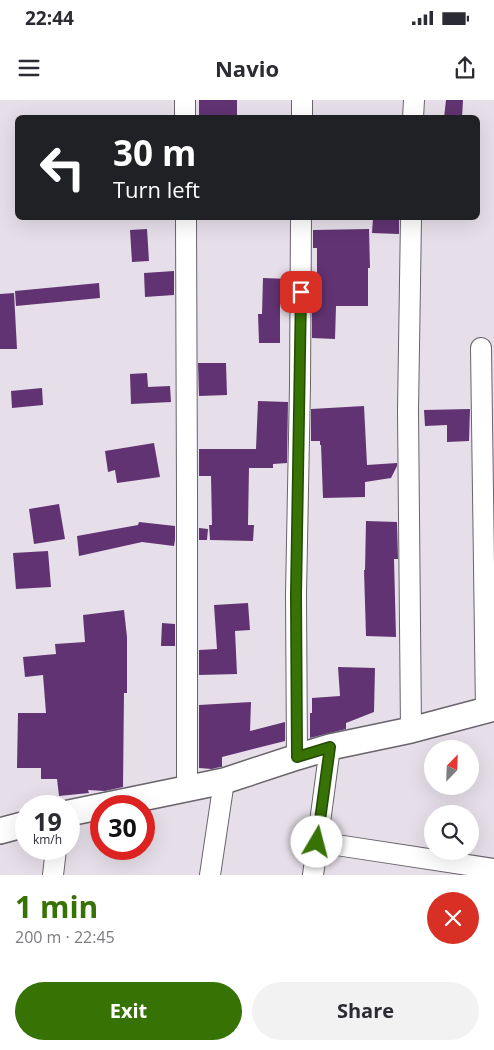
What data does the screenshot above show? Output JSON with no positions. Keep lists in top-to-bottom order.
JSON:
{
  "north": "top right",
  "page": {
    "status": "22:44",
    "header": "Navio",
    "turn": ["30 m", "Turn left"],
    "speed": "19 km/h",
    "limit": "30",
    "heading": ["1 min", "200 m · 22:45"],
    "buttons": ["Exit", "Share"]
  }
}
